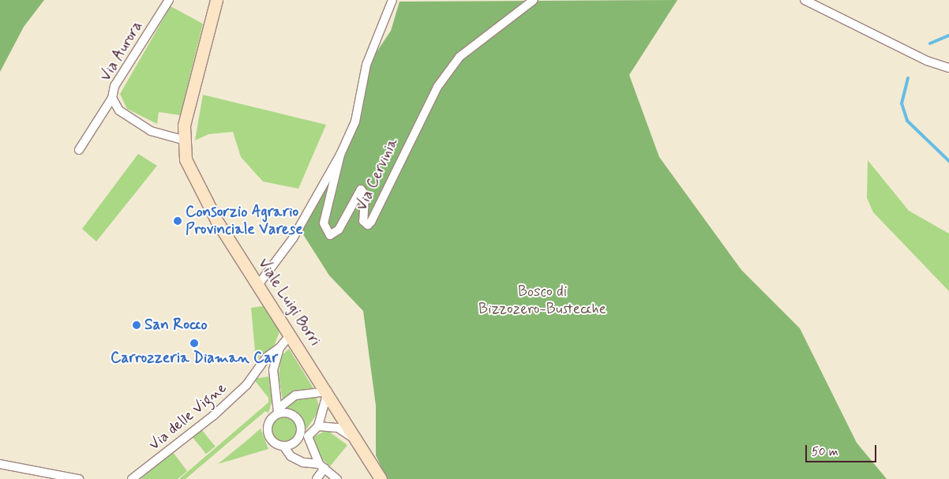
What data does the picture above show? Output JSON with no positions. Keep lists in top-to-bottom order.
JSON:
{
  "streets": {
    "main road": ["Viale Luigi Borri"],
    "street": ["Via Aurora", "Via Cervinia", "Via delle Vigne"]
  },
  "crossings": [
    ["Via Aurora", "Viale Luigi Borri"]
  ],
  "parks": ["Bosco di Bizzozero-Bustecche"],
  "places": ["Consorzio Agrario Provinciale Varese", "San Rocco", "Carrozzeria Diaman Car"],
  "scale_bar": "50 m"
}
